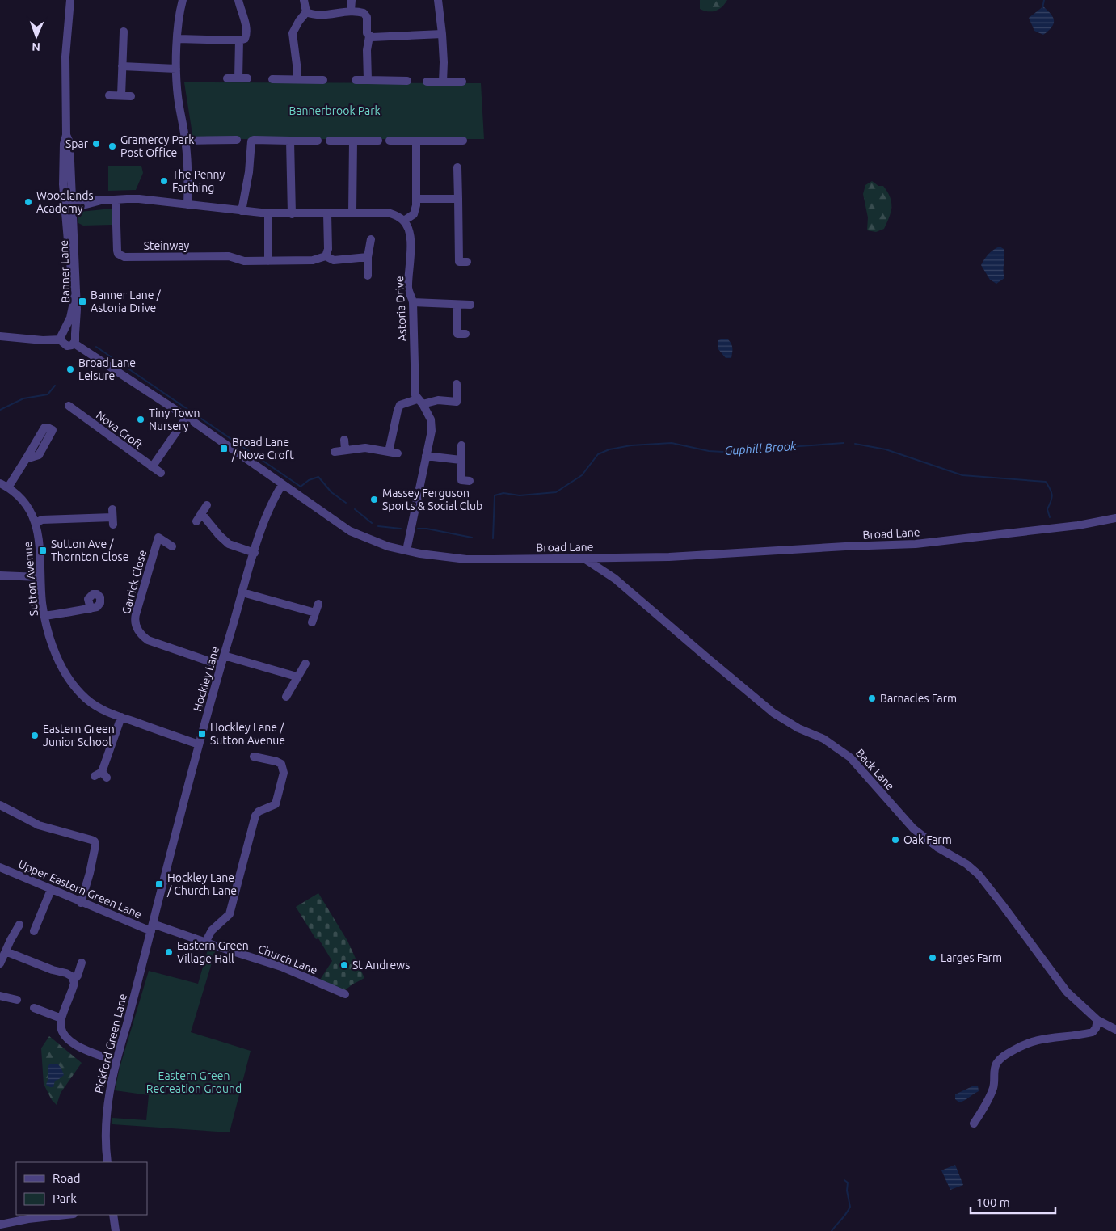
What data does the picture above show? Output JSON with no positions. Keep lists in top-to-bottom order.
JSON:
{
  "streets": {
    "street": [
      "Steinway",
      "Banner Lane",
      "Astoria Drive",
      "Nova Croft",
      "Broad Lane",
      "Sutton Avenue",
      "Garrick Close",
      "Hockley Lane",
      "Back Lane",
      "Upper Eastern Green Lane",
      "Church Lane",
      "Pickford Green Lane"
    ]
  },
  "crossings": [
    ["Banner Lane", "Broad Lane"],
    ["Astoria Drive", "Broad Lane"],
    ["Broad Lane", "Hockley Lane"],
    ["Broad Lane", "Back Lane"],
    ["Sutton Avenue", "Hockley Lane"],
    ["Garrick Close", "Hockley Lane"],
    ["Hockley Lane", "Upper Eastern Green Lane"],
    ["Hockley Lane", "Church Lane"],
    ["Hockley Lane", "Pickford Green Lane"],
    ["Upper Eastern Green Lane", "Church Lane"],
    ["Upper Eastern Green Lane", "Pickford Green Lane"],
    ["Church Lane", "Pickford Green Lane"]
  ],
  "water": ["Guphill Brook"],
  "parks": ["Bannerbrook Park", "Eastern Green Recreation Ground"],
  "places": {
    "other": [
      "Spar",
      "Gramercy Park Post Office",
      "The Penny Farthing",
      "Woodlands Academy",
      "Broad Lane Leisure",
      "Tiny Town Nursery",
      "Massey Ferguson Sports & Social Club",
      "Barnacles Farm",
      "Eastern Green Junior School",
      "Oak Farm",
      "Eastern Green Village Hall",
      "Larges Farm",
      "St Andrews"
    ],
    "transit": [
      "Banner Lane / Astoria Drive",
      "Broad Lane / Nova Croft",
      "Sutton Ave / Thornton Close",
      "Hockley Lane / Sutton Avenue",
      "Hockley Lane / Church Lane"
    ]
  },
  "legend": ["Road", "Park"],
  "scale_bar": "100 m",
  "north": "bottom"
}
